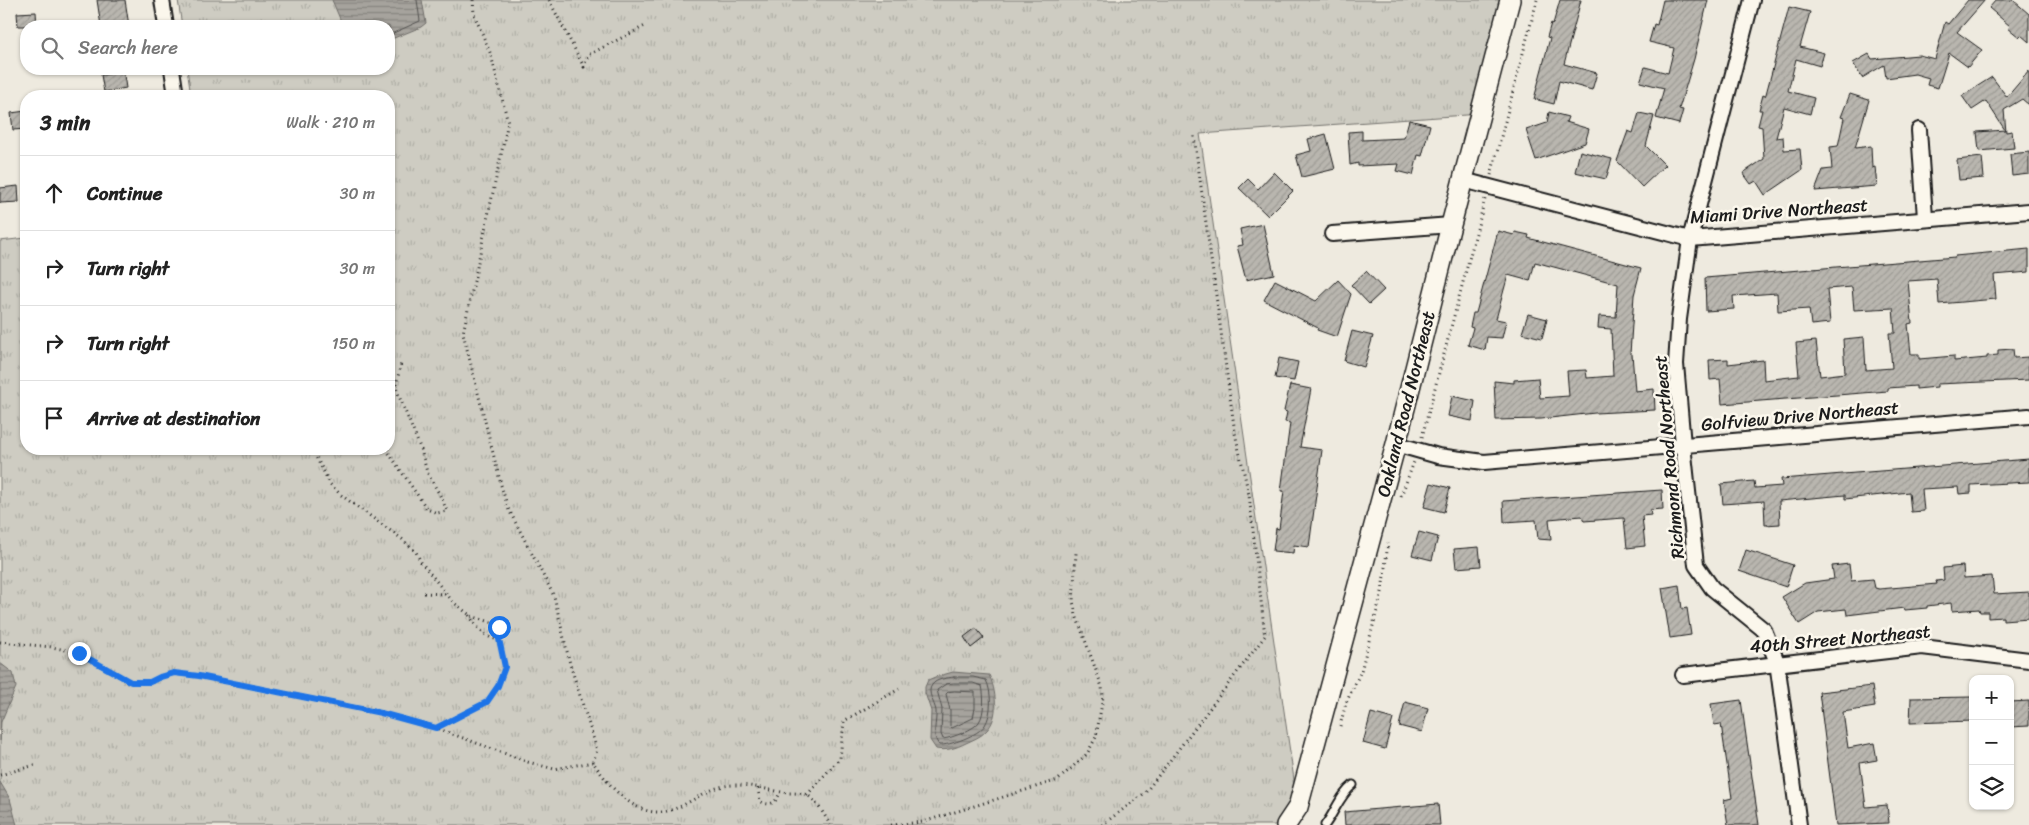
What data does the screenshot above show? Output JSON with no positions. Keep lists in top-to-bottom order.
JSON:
{
  "streets": {
    "main road": ["Oakland Road Northeast"],
    "street": [
      "Miami Drive Northeast",
      "Golfview Drive Northeast",
      "Richmond Road Northeast",
      "40th Street Northeast"
    ]
  },
  "crossings": [
    ["Miami Drive Northeast", "Oakland Road Northeast"],
    ["Miami Drive Northeast", "Richmond Road Northeast"],
    ["Oakland Road Northeast", "Golfview Drive Northeast"],
    ["Golfview Drive Northeast", "Richmond Road Northeast"],
    ["Richmond Road Northeast", "40th Street Northeast"]
  ],
  "page": {
    "search": "Search here",
    "heading": ["3 min", "Walk · 210 m"],
    "list": [
      ["Continue", "30 m"],
      ["Turn right", "30 m"],
      ["Turn right", "150 m"],
      "Arrive at destination"
    ],
    "map_buttons": ["+", "−"]
  }
}
